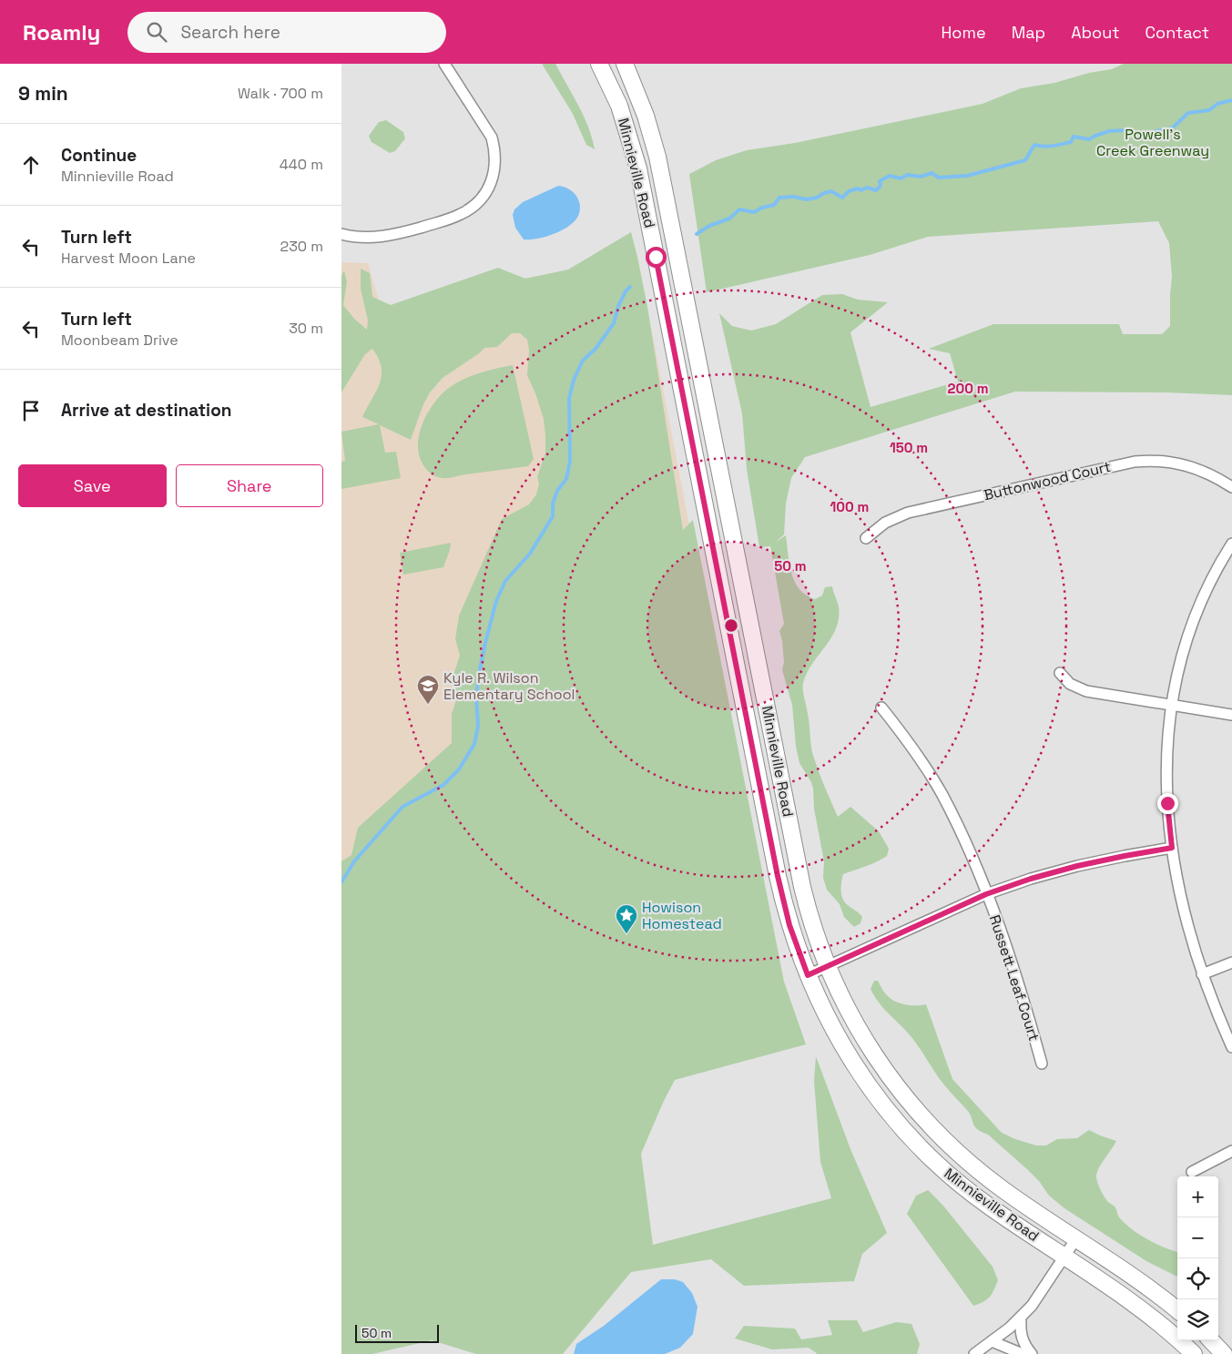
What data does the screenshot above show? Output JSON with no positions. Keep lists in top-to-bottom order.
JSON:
{
  "streets": {
    "main road": ["Minnieville Road"],
    "street": ["Buttonwood Court", "Russett Leaf Court"]
  },
  "parks": ["Powell's Creek Greenway"],
  "places": {
    "school or university": ["Kyle R. Wilson Elementary School"],
    "place": ["Howison Homestead"]
  },
  "scale_bar": "50 m",
  "page": {
    "header": "Roamly",
    "search": "Search here",
    "nav": [
      "Home",
      "Map",
      "About",
      "Contact"
    ],
    "heading": ["9 min", "Walk · 700 m"],
    "list": [
      ["Continue", "Minnieville Road", "440 m"],
      ["Turn left", "Harvest Moon Lane", "230 m"],
      ["Turn left", "Moonbeam Drive", "30 m"],
      "Arrive at destination"
    ],
    "buttons": ["Save", "Share"],
    "map_buttons": ["+", "−"],
    "scale": "50 m"
  },
  "rings": [
    "200 m",
    "150 m",
    "100 m",
    "50 m"
  ]
}
